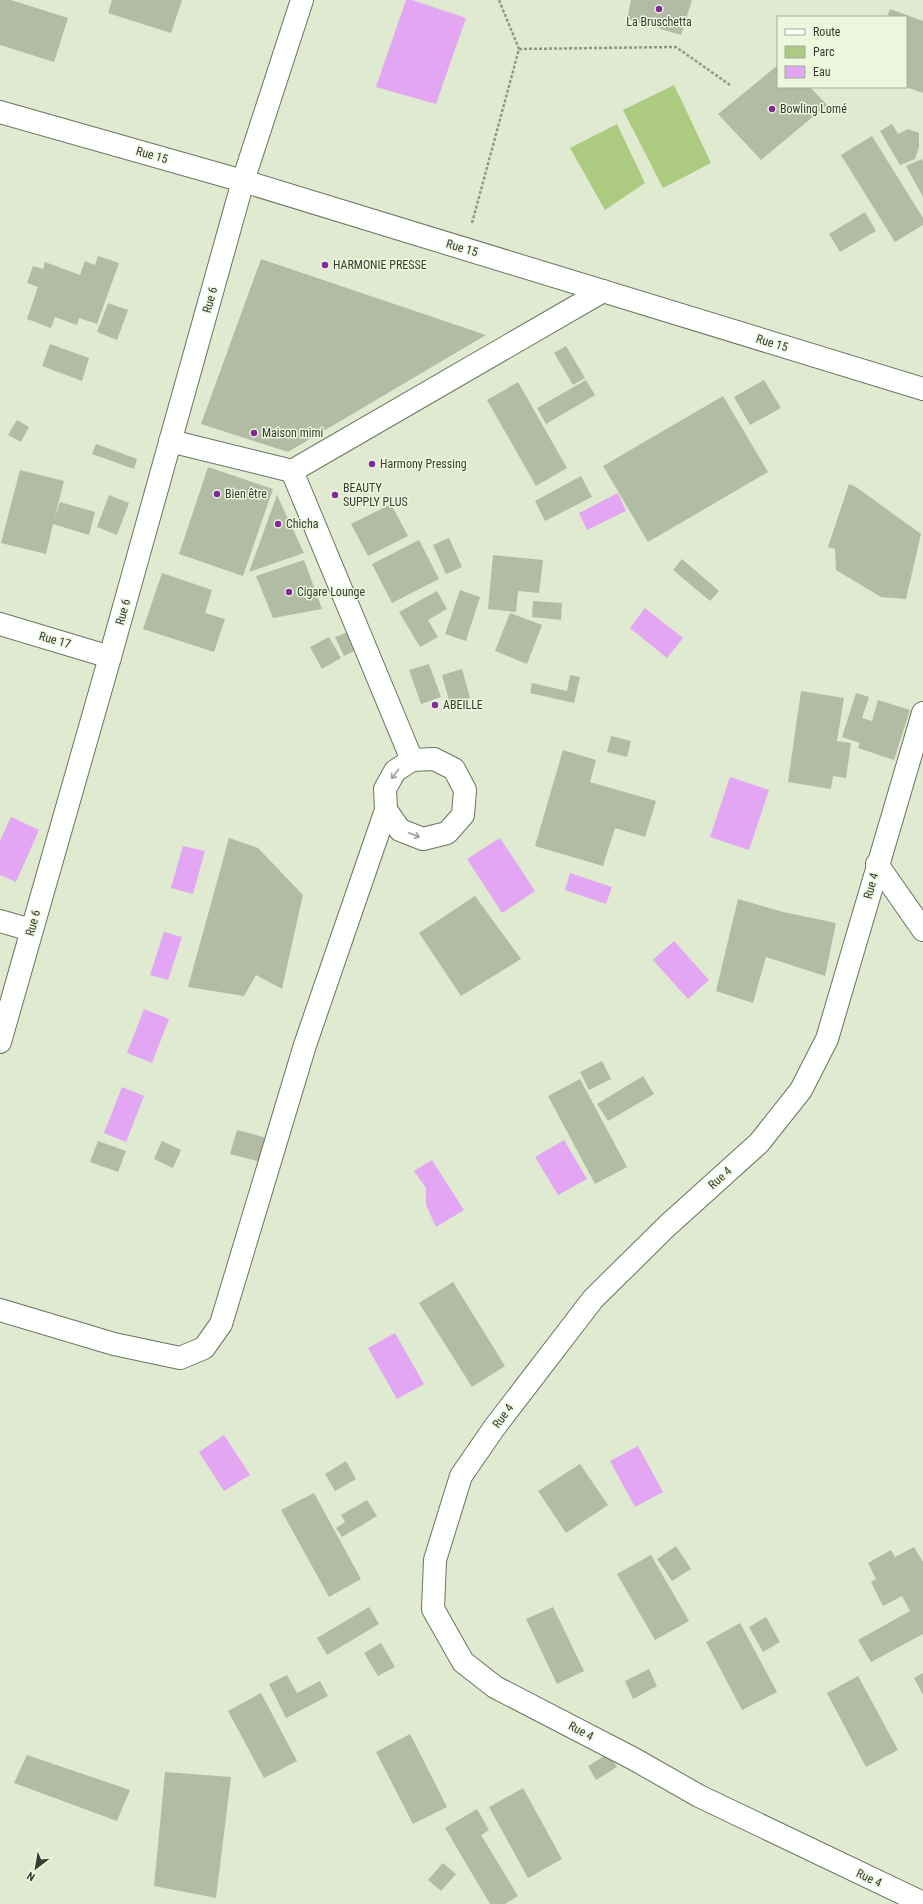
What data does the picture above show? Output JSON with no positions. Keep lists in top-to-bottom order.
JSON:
{
  "streets": {
    "street": [
      "Rue 15",
      "Rue 6",
      "Rue 17",
      "Rue 4"
    ]
  },
  "crossings": [
    ["Rue 15", "Rue 6"],
    ["Rue 6", "Rue 17"]
  ],
  "places": [
    "La Bruschetta",
    "Bowling Lomé",
    "HARMONIE PRESSE",
    "Maison mimi",
    "Harmony Pressing",
    "Bien être",
    "BEAUTY SUPPLY PLUS",
    "Chicha",
    "Cigare Lounge",
    "ABEILLE"
  ],
  "legend": ["Route", "Parc", "Eau"],
  "north": "bottom left"
}
